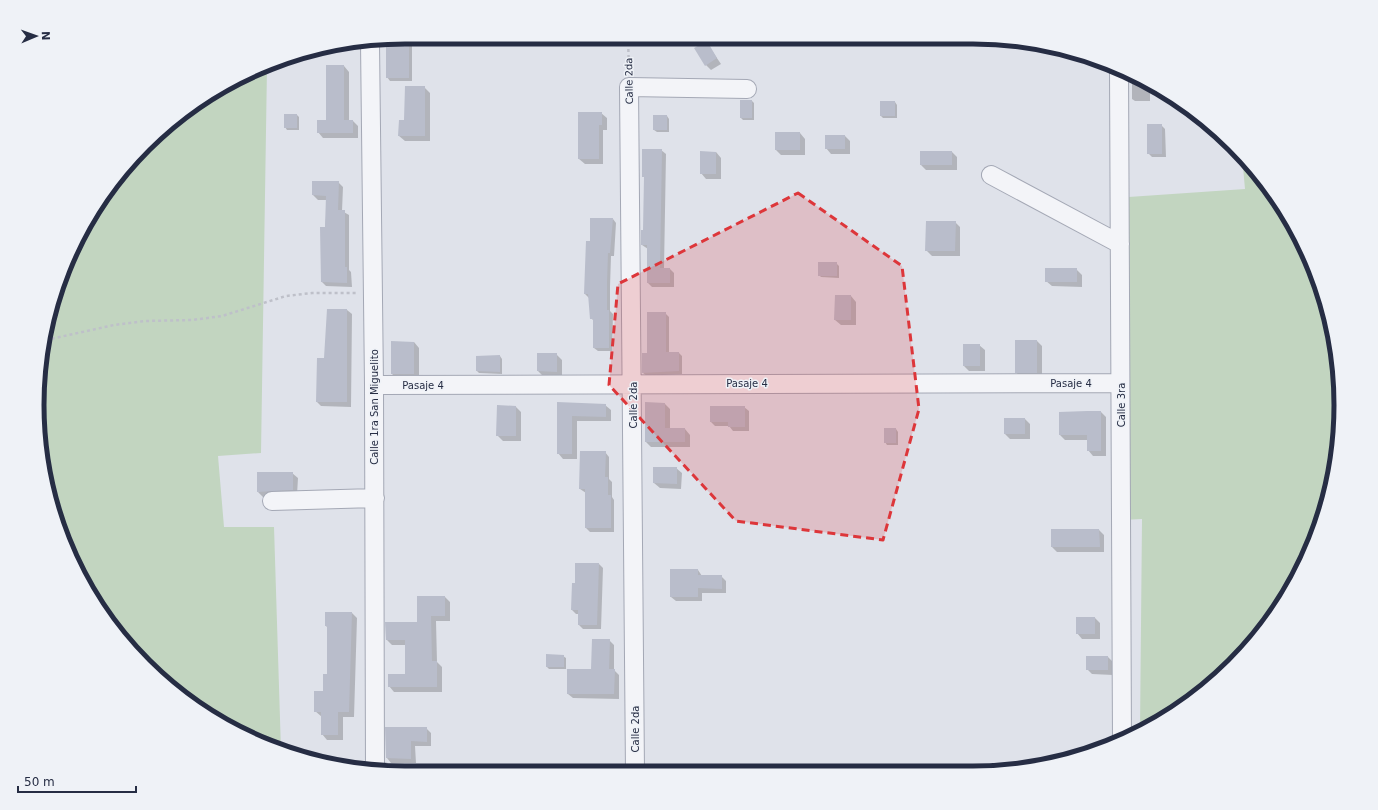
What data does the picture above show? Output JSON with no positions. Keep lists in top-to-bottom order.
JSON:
{
  "streets": {
    "street": [
      "Calle 2da",
      "Pasaje 4",
      "Calle 3ra",
      "Calle 1ra San Miguelito"
    ]
  },
  "crossings": [
    ["Calle 2da", "Pasaje 4"],
    ["Pasaje 4", "Calle 3ra"],
    ["Pasaje 4", "Calle 1ra San Miguelito"]
  ],
  "scale_bar": "50 m",
  "north": "right"
}
